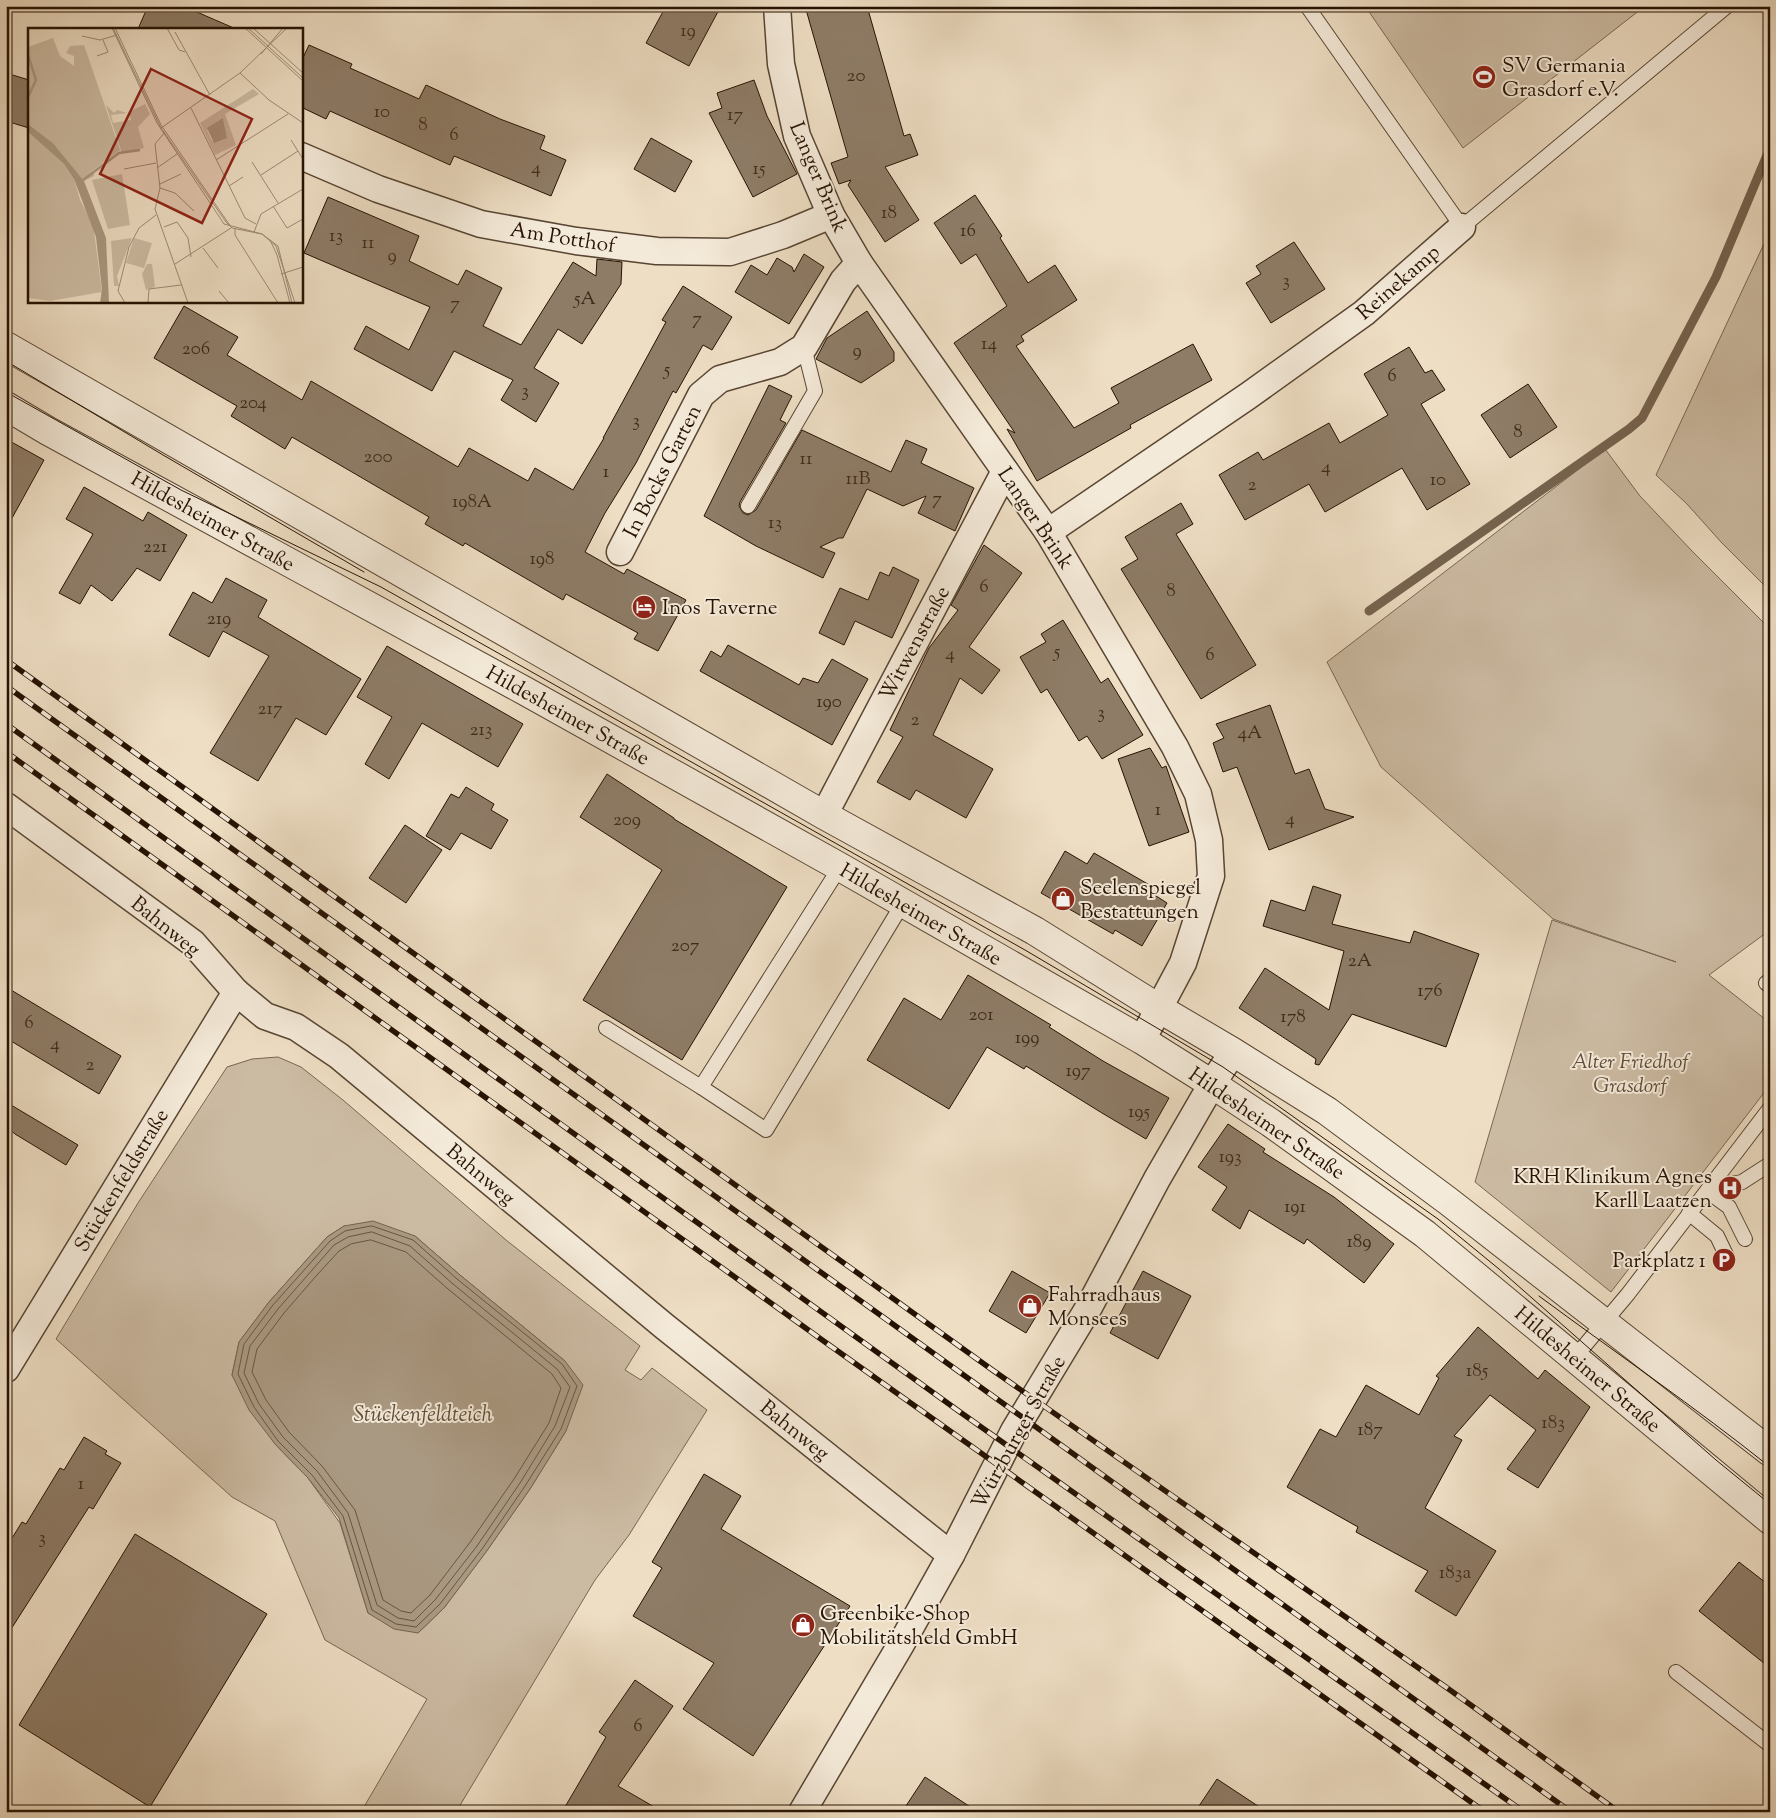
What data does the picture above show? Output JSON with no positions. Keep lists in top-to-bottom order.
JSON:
{
  "streets": {
    "street": [
      "Langer Brink",
      "Am Potthof",
      "Reinekamp",
      "In Bocks Garten",
      "Hildesheimer Straße",
      "Witwenstraße",
      "Bahnweg",
      "Stückenfeldstraße",
      "Würzburger Straße"
    ]
  },
  "crossings": [
    ["Langer Brink", "Am Potthof"],
    ["Langer Brink", "Reinekamp"],
    ["Langer Brink", "In Bocks Garten"],
    ["Langer Brink", "Hildesheimer Straße"],
    ["Langer Brink", "Witwenstraße"],
    ["Hildesheimer Straße", "Witwenstraße"],
    ["Hildesheimer Straße", "Würzburger Straße"],
    ["Bahnweg", "Stückenfeldstraße"],
    ["Bahnweg", "Würzburger Straße"]
  ],
  "water": ["Stückenfeldteich"],
  "parks": ["Alter Friedhof Grasdorf"],
  "places": {
    "sports": ["SV Germania Grasdorf e.V."],
    "hotel": ["Inos Taverne"],
    "shop": ["Seelenspiegel Bestattungen", "Fahrradhaus Monsees", "Greenbike-Shop Mobilitätsheld GmbH"],
    "hospital": ["KRH Klinikum Agnes Karll Laatzen"],
    "parking": ["Parkplatz 1"]
  },
  "house_numbers": [
    "19",
    "20",
    "10",
    "17",
    "8",
    "6",
    "4",
    "15",
    "18",
    "16",
    "13",
    "11",
    "9",
    "3",
    "5A",
    "7",
    "7",
    "14",
    "206",
    "9",
    "5",
    "6",
    "3",
    "204",
    "3",
    "8",
    "200",
    "11",
    "4",
    "1",
    "11B",
    "10",
    "2",
    "7",
    "198A",
    "13",
    "221",
    "198",
    "6",
    "8",
    "219",
    "5",
    "4",
    "6",
    "190",
    "217",
    "3",
    "2",
    "213",
    "4A",
    "1",
    "4",
    "209",
    "207",
    "2A",
    "176",
    "201",
    "178",
    "6",
    "199",
    "4",
    "2",
    "197",
    "195",
    "193",
    "191",
    "189",
    "185",
    "183",
    "187",
    "1",
    "3",
    "183a",
    "6"
  ]
}
